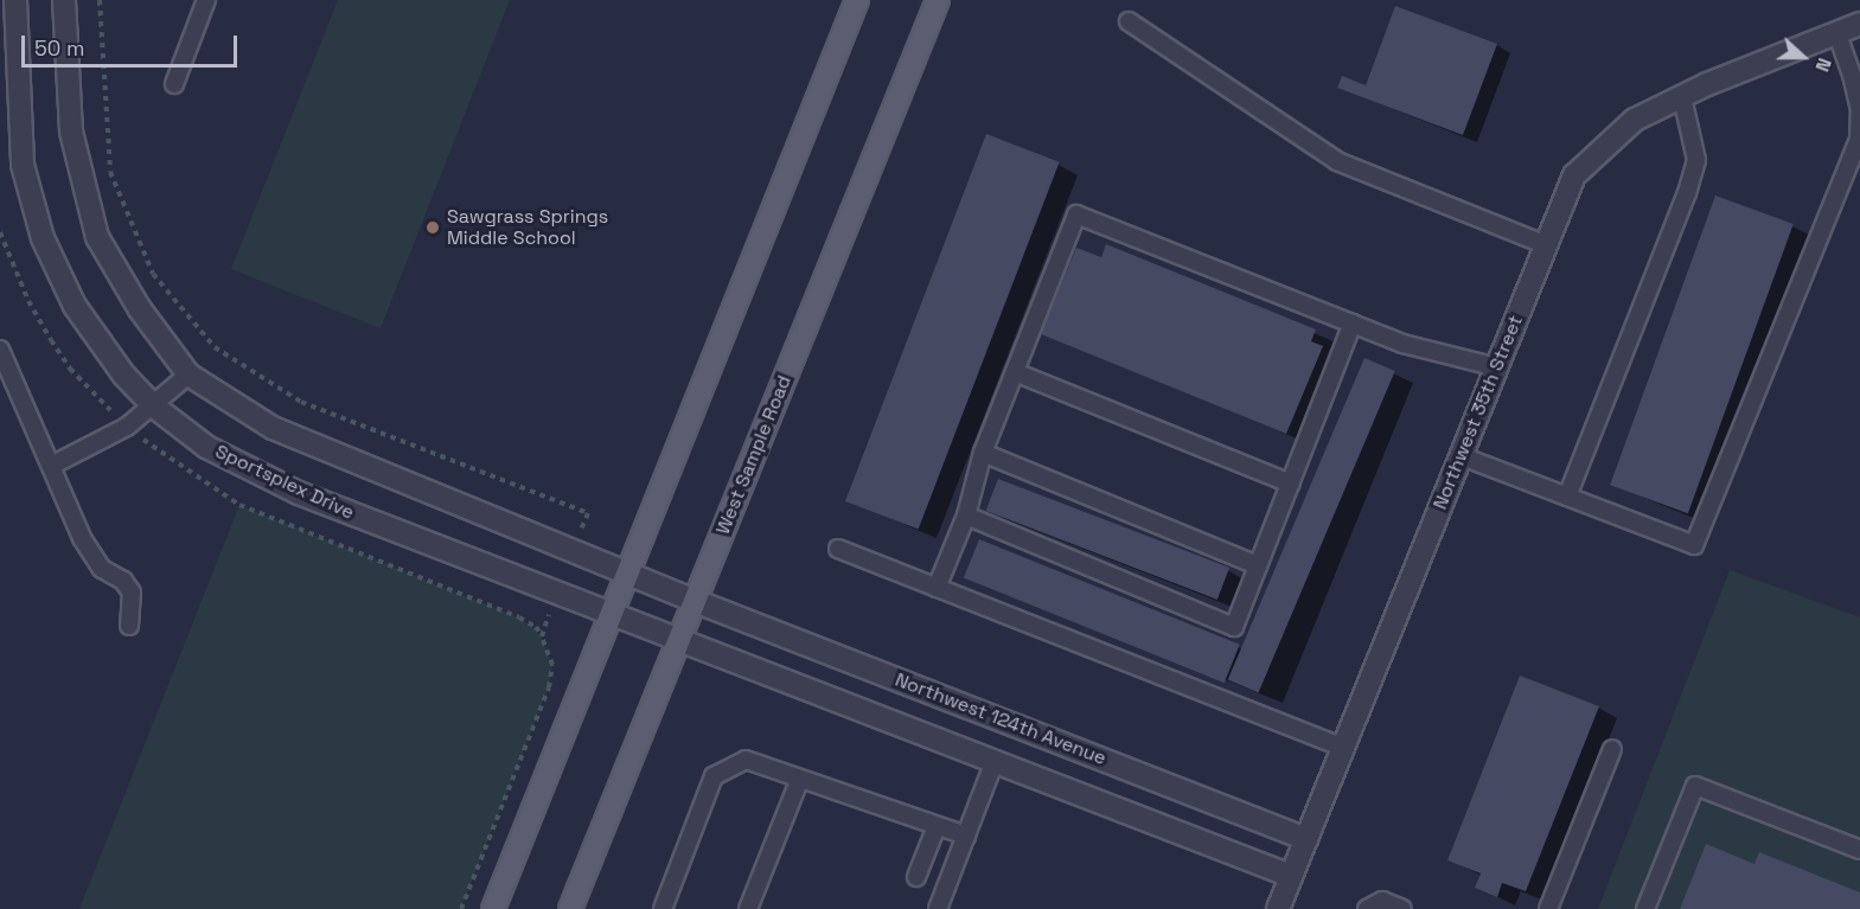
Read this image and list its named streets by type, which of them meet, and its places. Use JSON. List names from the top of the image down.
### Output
{
  "streets": {
    "main road": ["West Sample Road"],
    "street": ["Northwest 35th Street", "Sportsplex Drive", "Northwest 124th Avenue"]
  },
  "crossings": [
    ["Northwest 35th Street", "Northwest 124th Avenue"],
    ["West Sample Road", "Sportsplex Drive"],
    ["West Sample Road", "Northwest 124th Avenue"],
    ["Sportsplex Drive", "Northwest 124th Avenue"]
  ],
  "places": ["Sawgrass Springs Middle School"],
  "scale_bar": "50 m",
  "north": "right"
}
